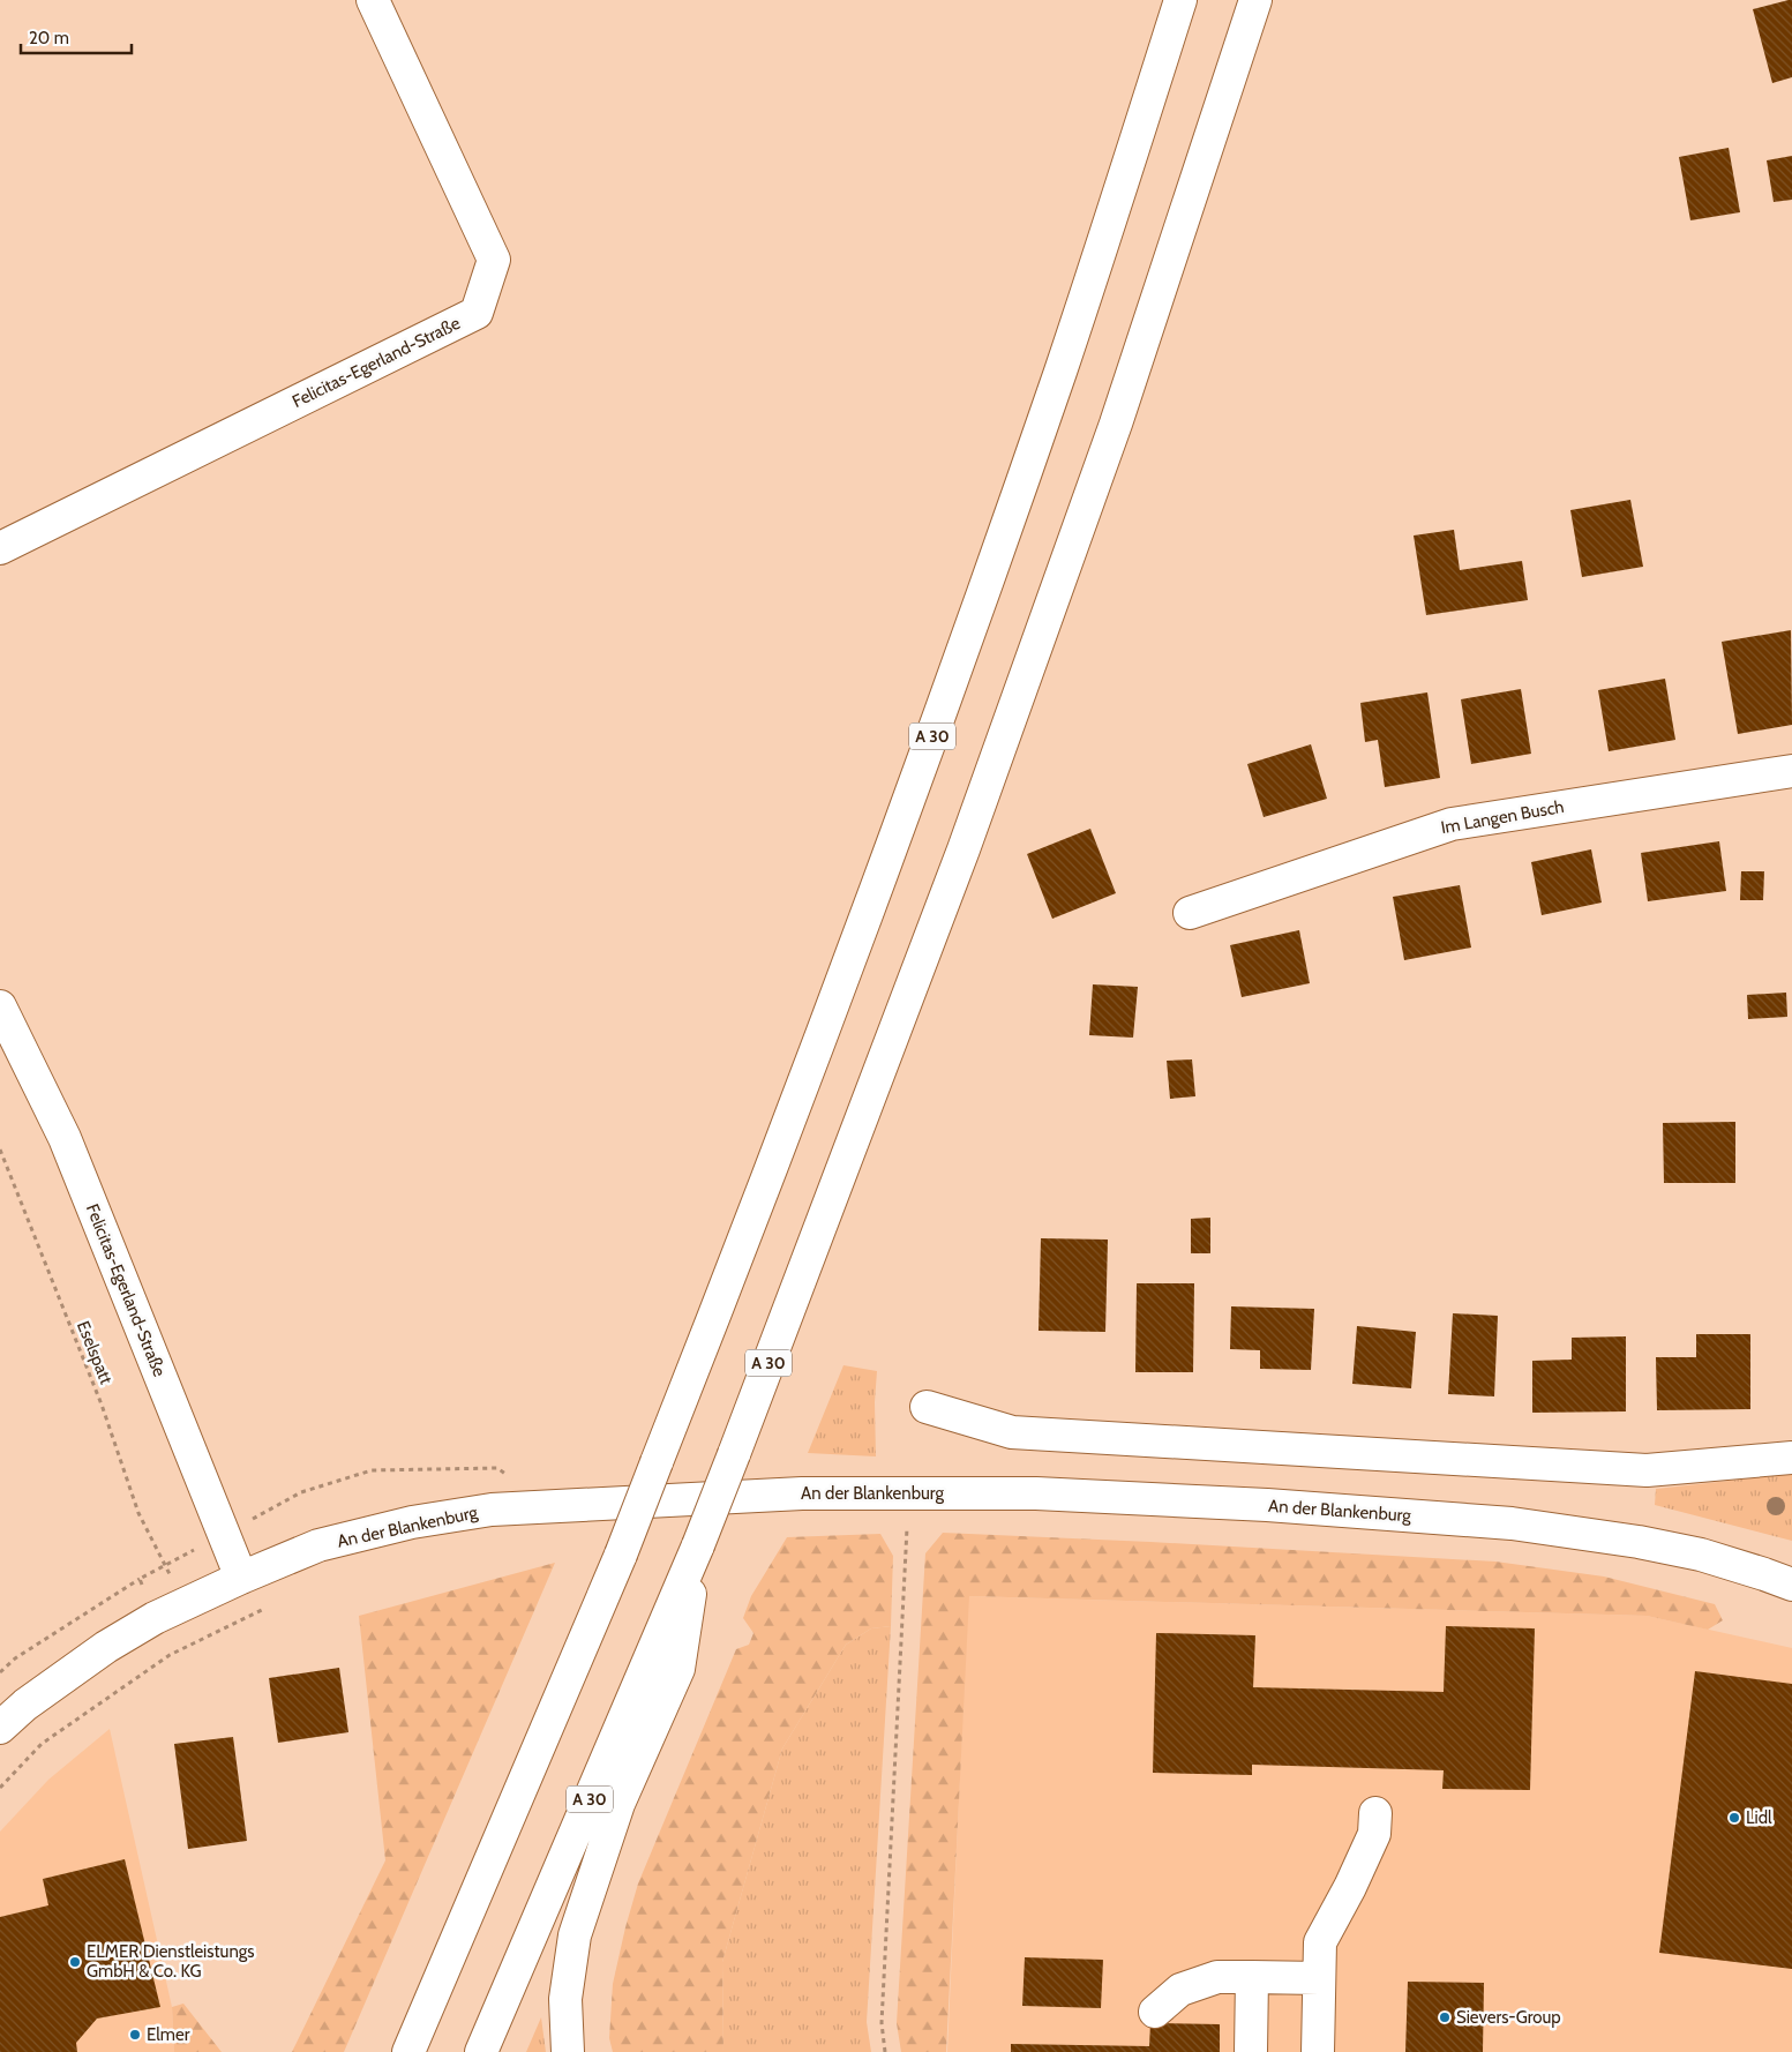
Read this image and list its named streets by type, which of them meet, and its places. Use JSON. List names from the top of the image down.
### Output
{
  "streets": {
    "main road": [
      "Felicitas-Egerland-Straße",
      "A 30",
      "Im Langen Busch",
      "An der Blankenburg"
    ],
    "path": ["Eselspatt"]
  },
  "crossings": [
    ["Felicitas-Egerland-Straße", "An der Blankenburg"]
  ],
  "places": [
    "Lidl",
    "ELMER Dienstleistungs GmbH & Co. KG",
    "Sievers-Group",
    "Elmer"
  ],
  "scale_bar": "20 m"
}
